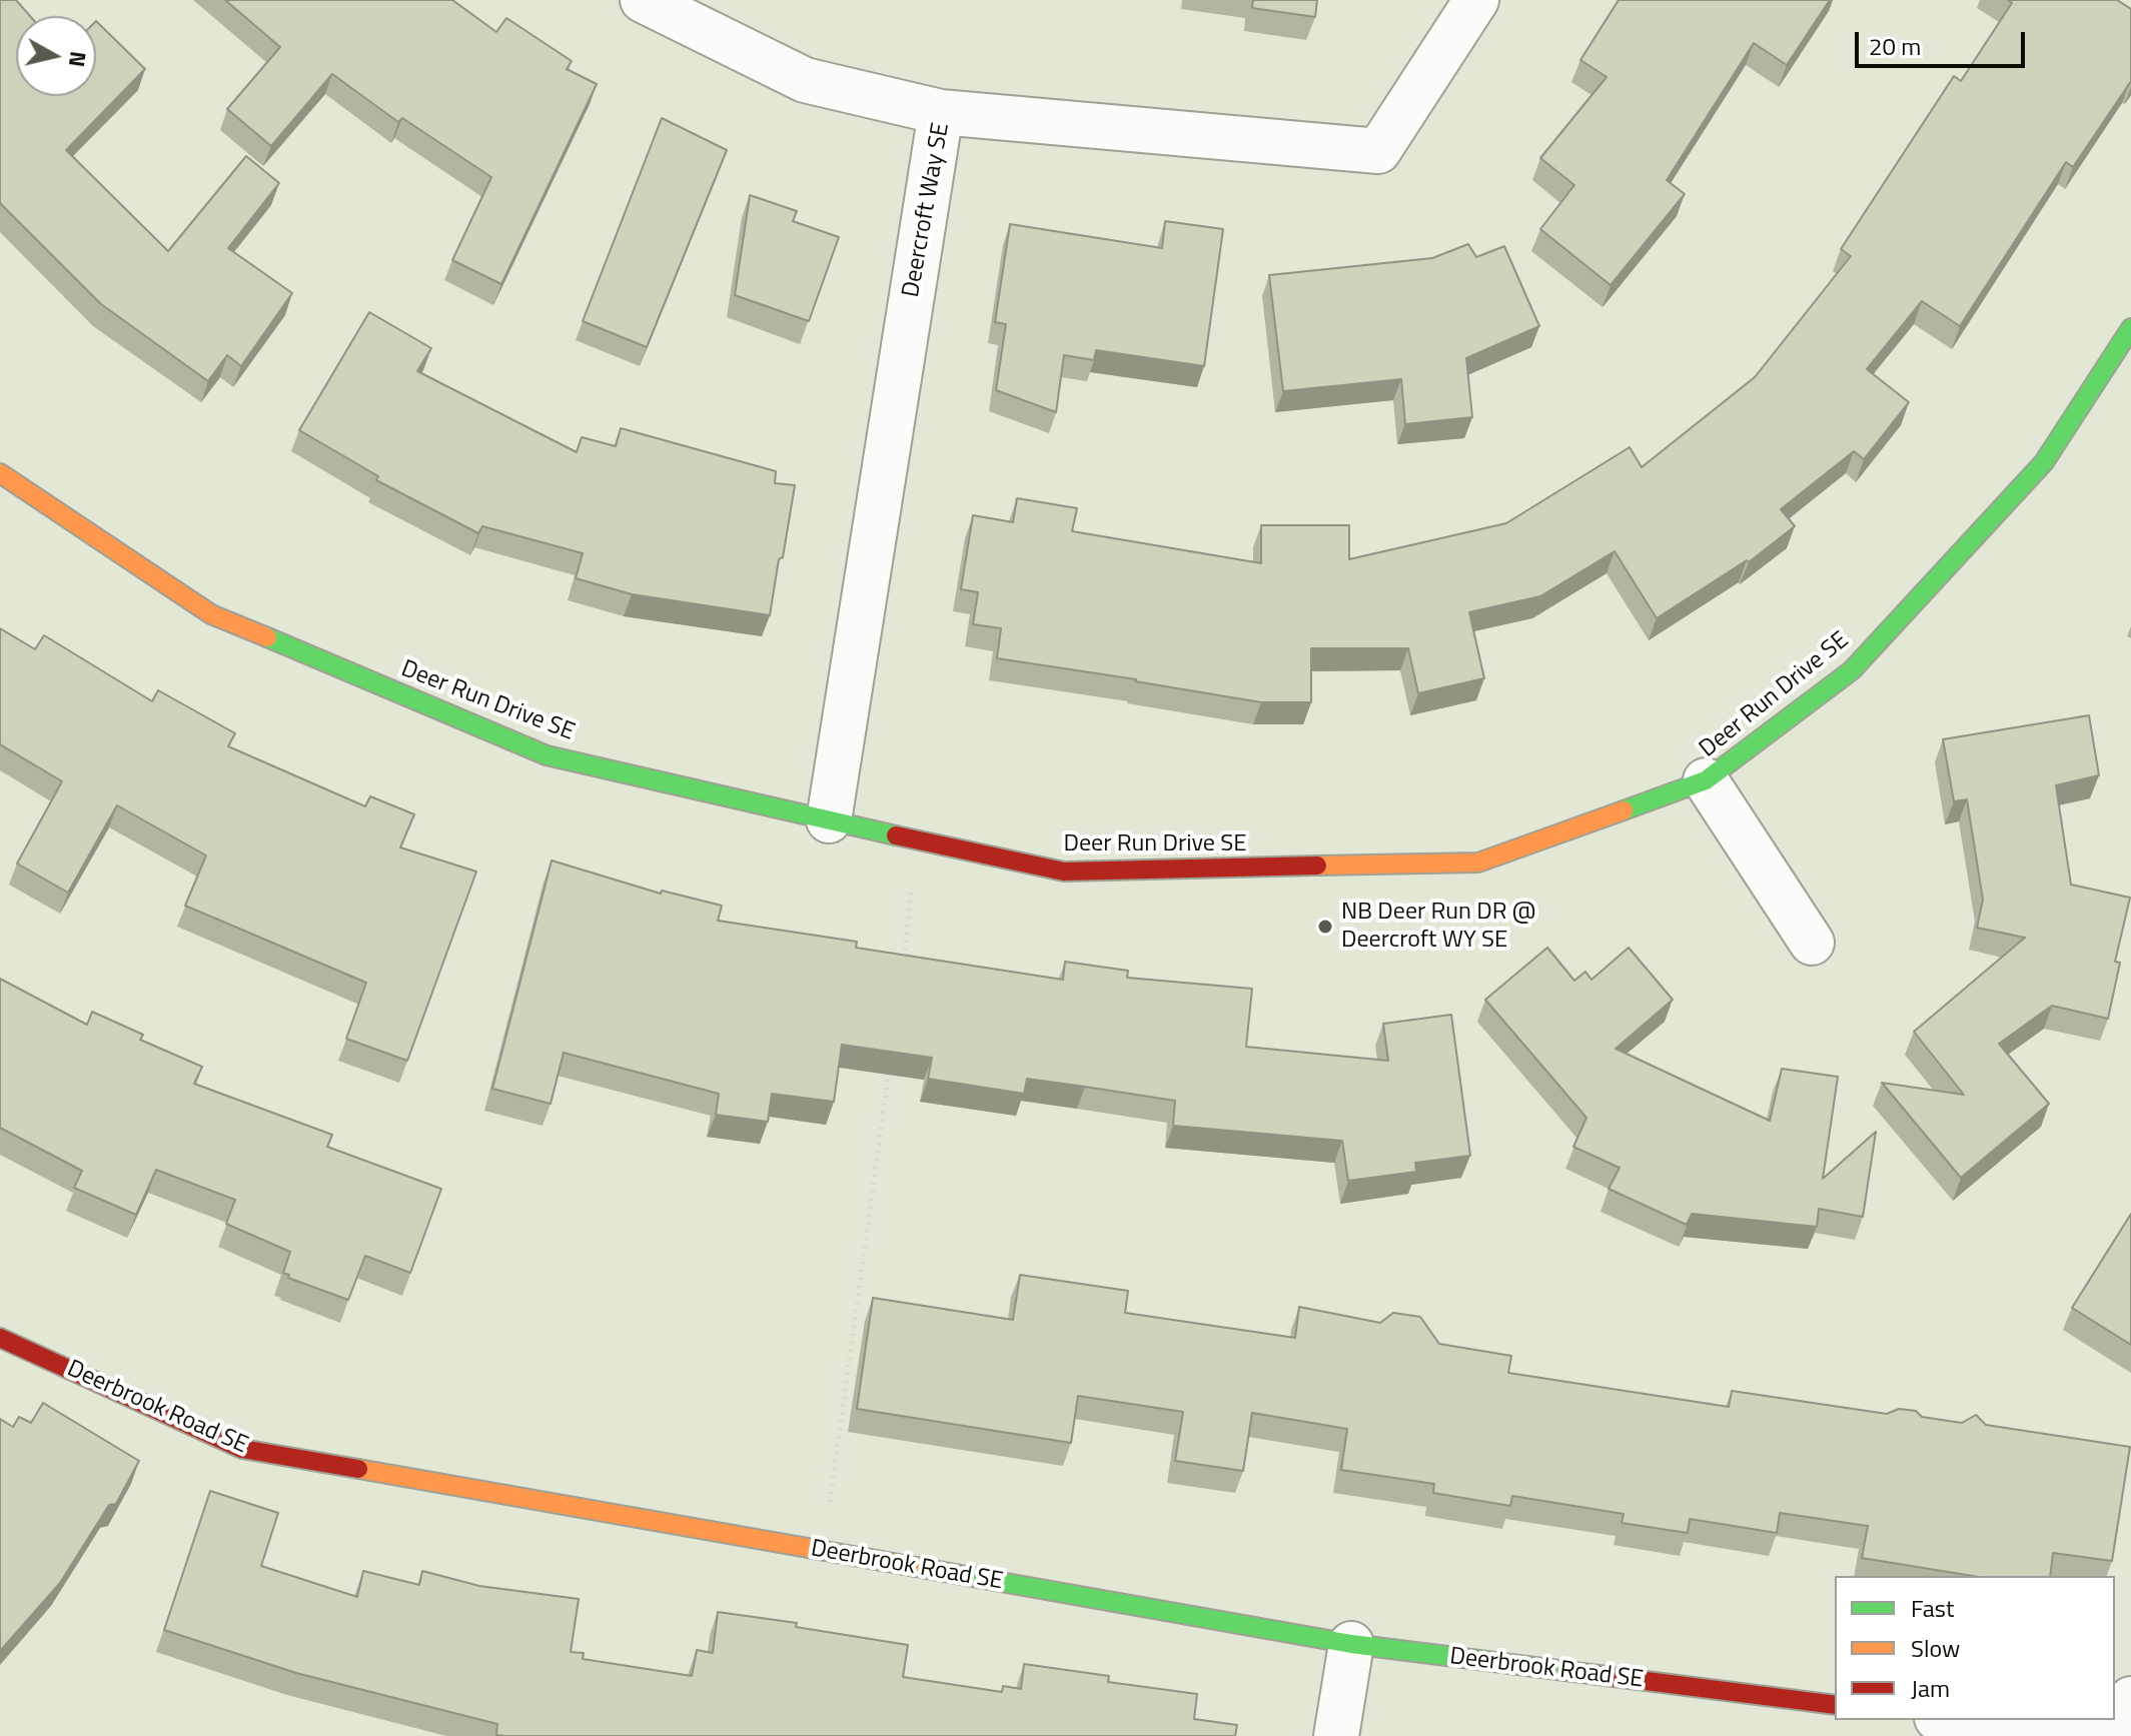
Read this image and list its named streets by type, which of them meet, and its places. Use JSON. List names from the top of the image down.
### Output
{
  "streets": {
    "street": ["Deercroft Way SE", "Deer Run Drive SE", "Deerbrook Road SE"]
  },
  "crossings": [
    ["Deercroft Way SE", "Deer Run Drive SE"]
  ],
  "places": ["NB Deer Run DR @ Deercroft WY SE"],
  "legend": ["Fast", "Slow", "Jam"],
  "scale_bar": "20 m",
  "north": "right"
}
